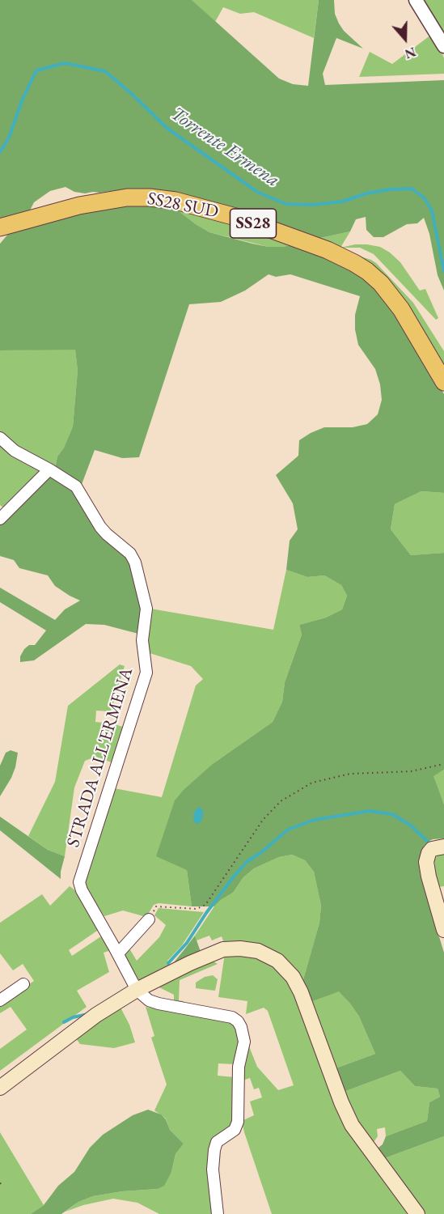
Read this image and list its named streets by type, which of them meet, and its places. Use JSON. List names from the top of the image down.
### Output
{
  "streets": {
    "main road": ["SS28 SUD", "SS28"],
    "street": ["STRADA ALL'ERMENA"]
  },
  "water": ["Torrente Ermena"],
  "north": "bottom"
}
